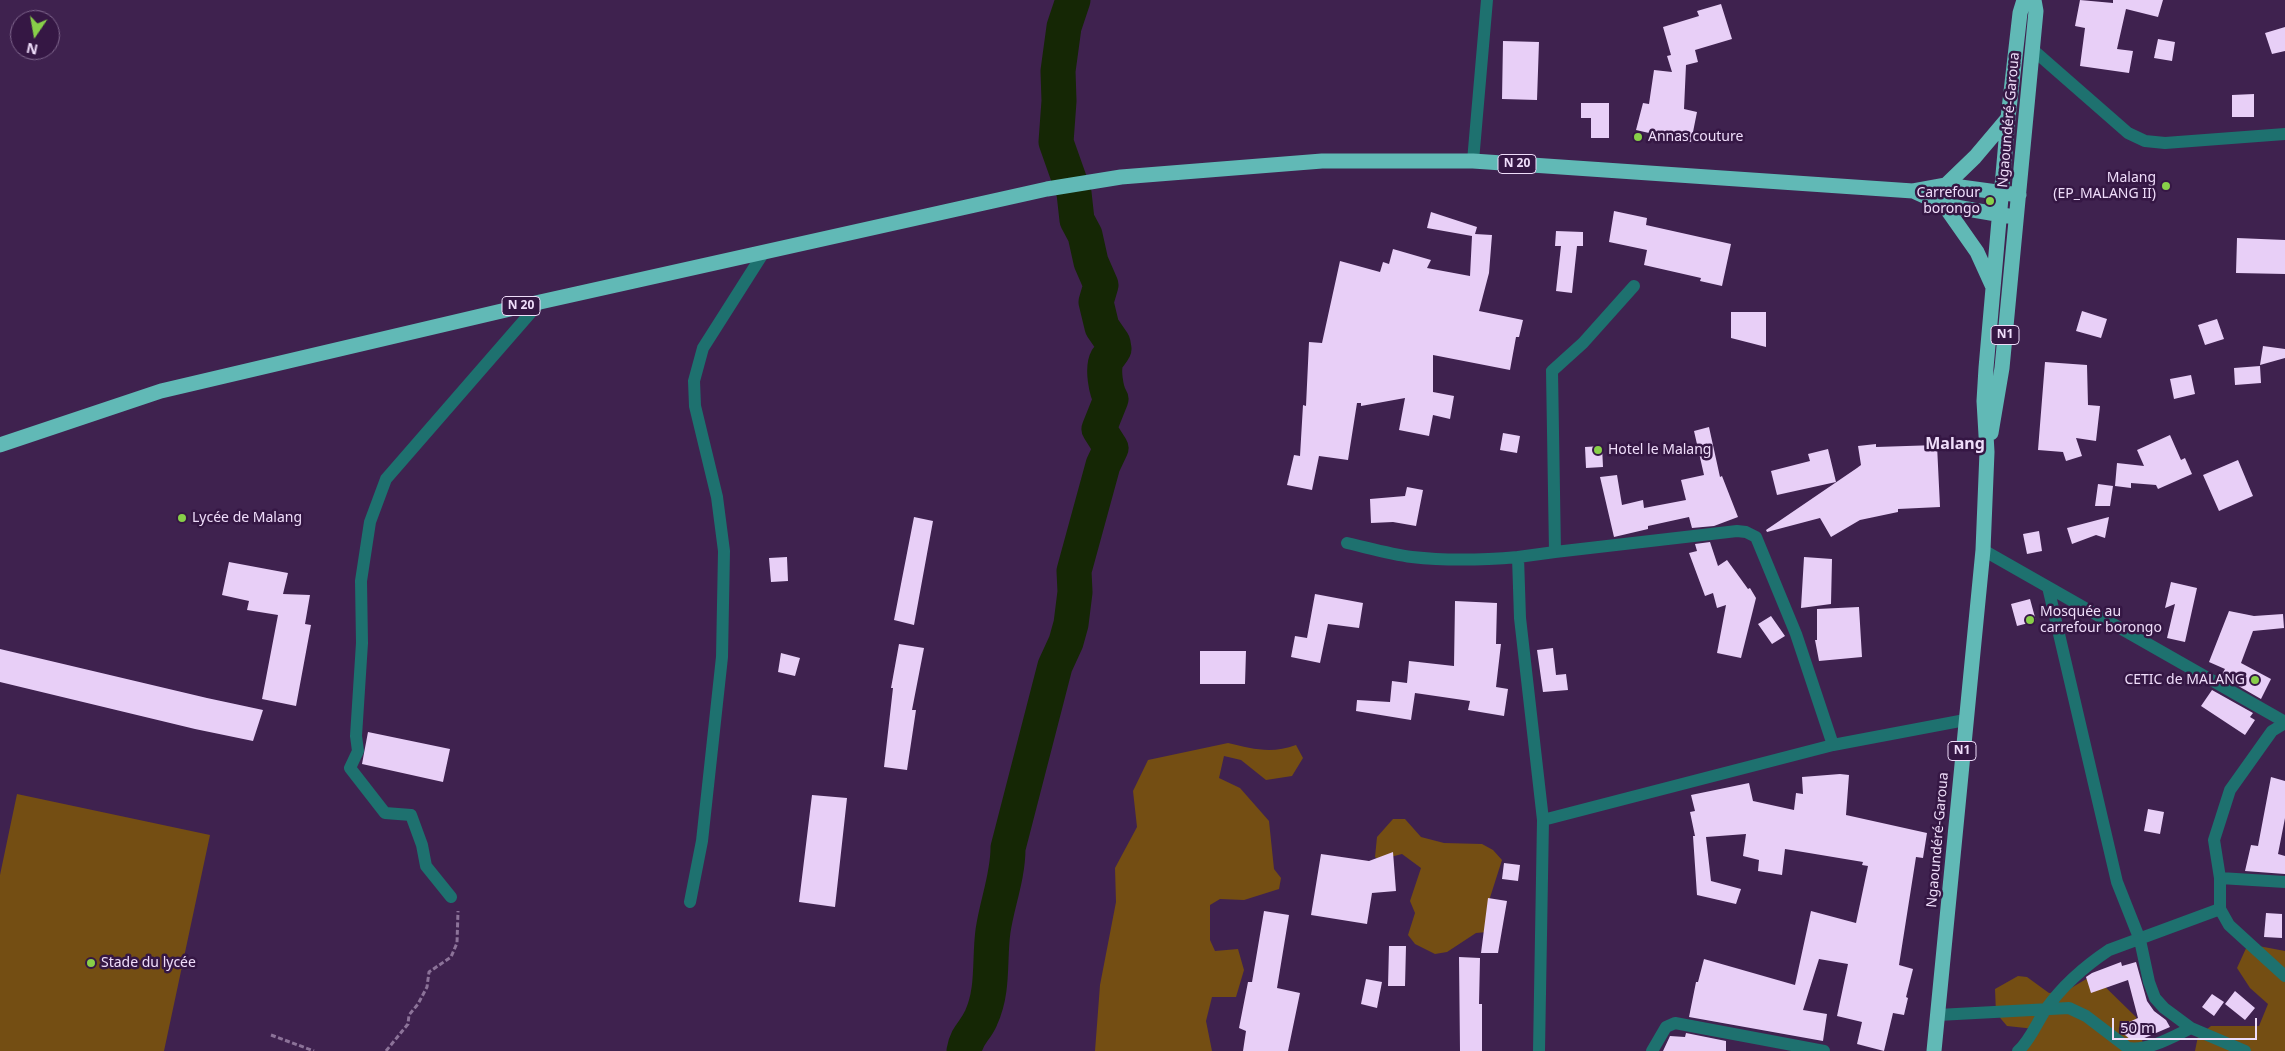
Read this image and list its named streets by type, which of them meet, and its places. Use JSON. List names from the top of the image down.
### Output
{
  "streets": {
    "highway": ["Ngaoundéré-Garoua", "N 20", "N1"]
  },
  "crossings": [
    ["Ngaoundéré-Garoua", "N 20"]
  ],
  "districts": ["Malang"],
  "places": [
    "Annas couture",
    "Malang (EP_MALANG II)",
    "Carrefour borongo",
    "Hotel le Malang",
    "Lycée de Malang",
    "Mosquée au carrefour borongo",
    "CETIC de MALANG",
    "Stade du lycée"
  ],
  "scale_bar": "50 m",
  "north": "bottom"
}
